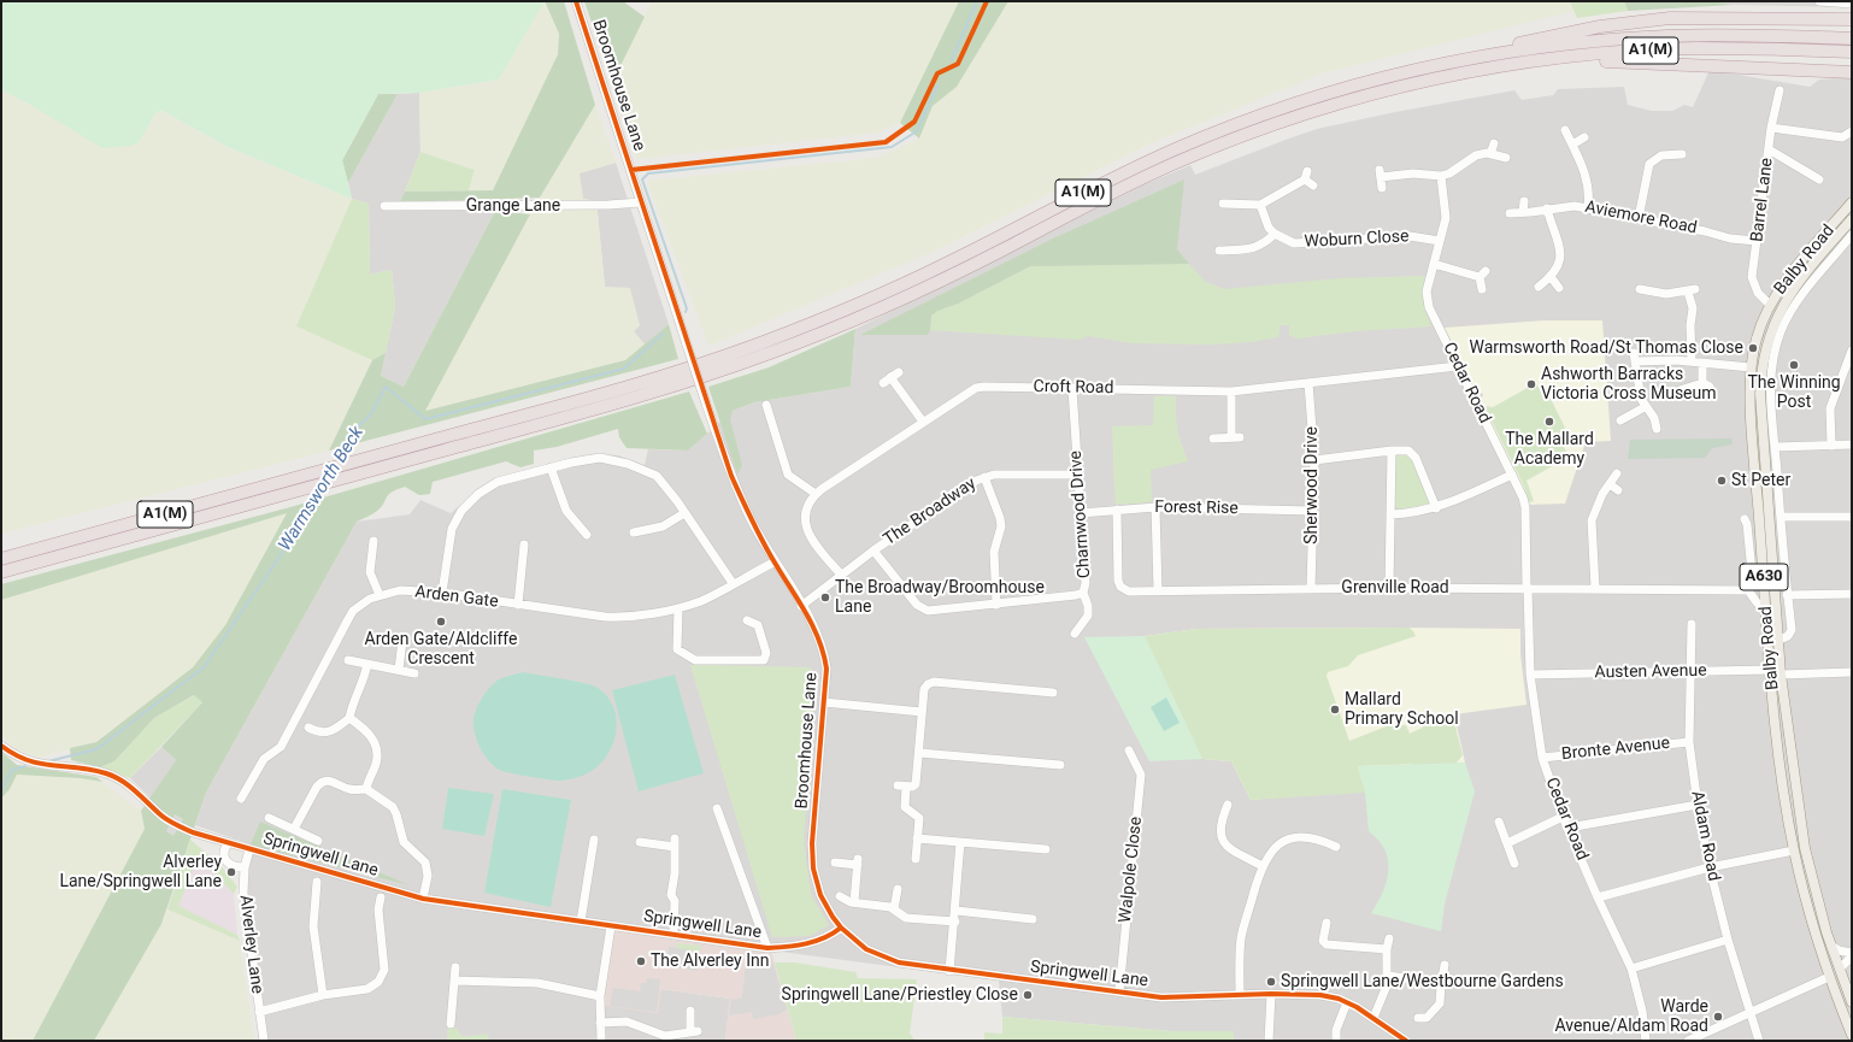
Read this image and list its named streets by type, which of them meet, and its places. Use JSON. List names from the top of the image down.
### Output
{
  "streets": {
    "highway": ["A1(M)"],
    "main road": ["Balby Road", "A630"],
    "street": [
      "Broomhouse Lane",
      "Barrel Lane",
      "Grange Lane",
      "Aviemore Road",
      "Woburn Close",
      "Cedar Road",
      "Croft Road",
      "Sherwood Drive",
      "Forest Rise",
      "The Broadway",
      "Charnwood Drive",
      "Grenville Road",
      "Arden Gate",
      "Austen Avenue",
      "Bronte Avenue",
      "Aldam Road",
      "Springwell Lane",
      "Walpole Close",
      "Alverley Lane"
    ]
  },
  "crossings": [
    ["Broomhouse Lane", "Grange Lane"],
    ["Broomhouse Lane", "The Broadway"],
    ["Broomhouse Lane", "Arden Gate"],
    ["Broomhouse Lane", "Springwell Lane"],
    ["Barrel Lane", "Aviemore Road"],
    ["Barrel Lane", "Balby Road"],
    ["Woburn Close", "Cedar Road"],
    ["Balby Road", "A630"],
    ["Balby Road", "Austen Avenue"],
    ["Cedar Road", "Croft Road"],
    ["Cedar Road", "Grenville Road"],
    ["Cedar Road", "Austen Avenue"],
    ["Cedar Road", "Bronte Avenue"],
    ["Croft Road", "Sherwood Drive"],
    ["Croft Road", "Charnwood Drive"],
    ["Sherwood Drive", "Forest Rise"],
    ["Sherwood Drive", "Grenville Road"],
    ["Forest Rise", "Charnwood Drive"],
    ["Forest Rise", "Grenville Road"],
    ["The Broadway", "Charnwood Drive"],
    ["Austen Avenue", "Aldam Road"],
    ["Bronte Avenue", "Aldam Road"],
    ["Springwell Lane", "Walpole Close"],
    ["Springwell Lane", "Alverley Lane"]
  ],
  "water": ["Warmsworth Beck"],
  "places": [
    "Warmsworth Road/St Thomas Close",
    "The Winning Post",
    "Ashworth Barracks Victoria Cross Museum",
    "The Mallard Academy",
    "St Peter",
    "The Broadway/Broomhouse Lane",
    "Arden Gate/Aldcliffe Crescent",
    "Mallard Primary School",
    "Alverley Lane/Springwell Lane",
    "The Alverley Inn",
    "Springwell Lane/Westbourne Gardens",
    "Springwell Lane/Priestley Close",
    "Warde Avenue/Aldam Road"
  ]
}
